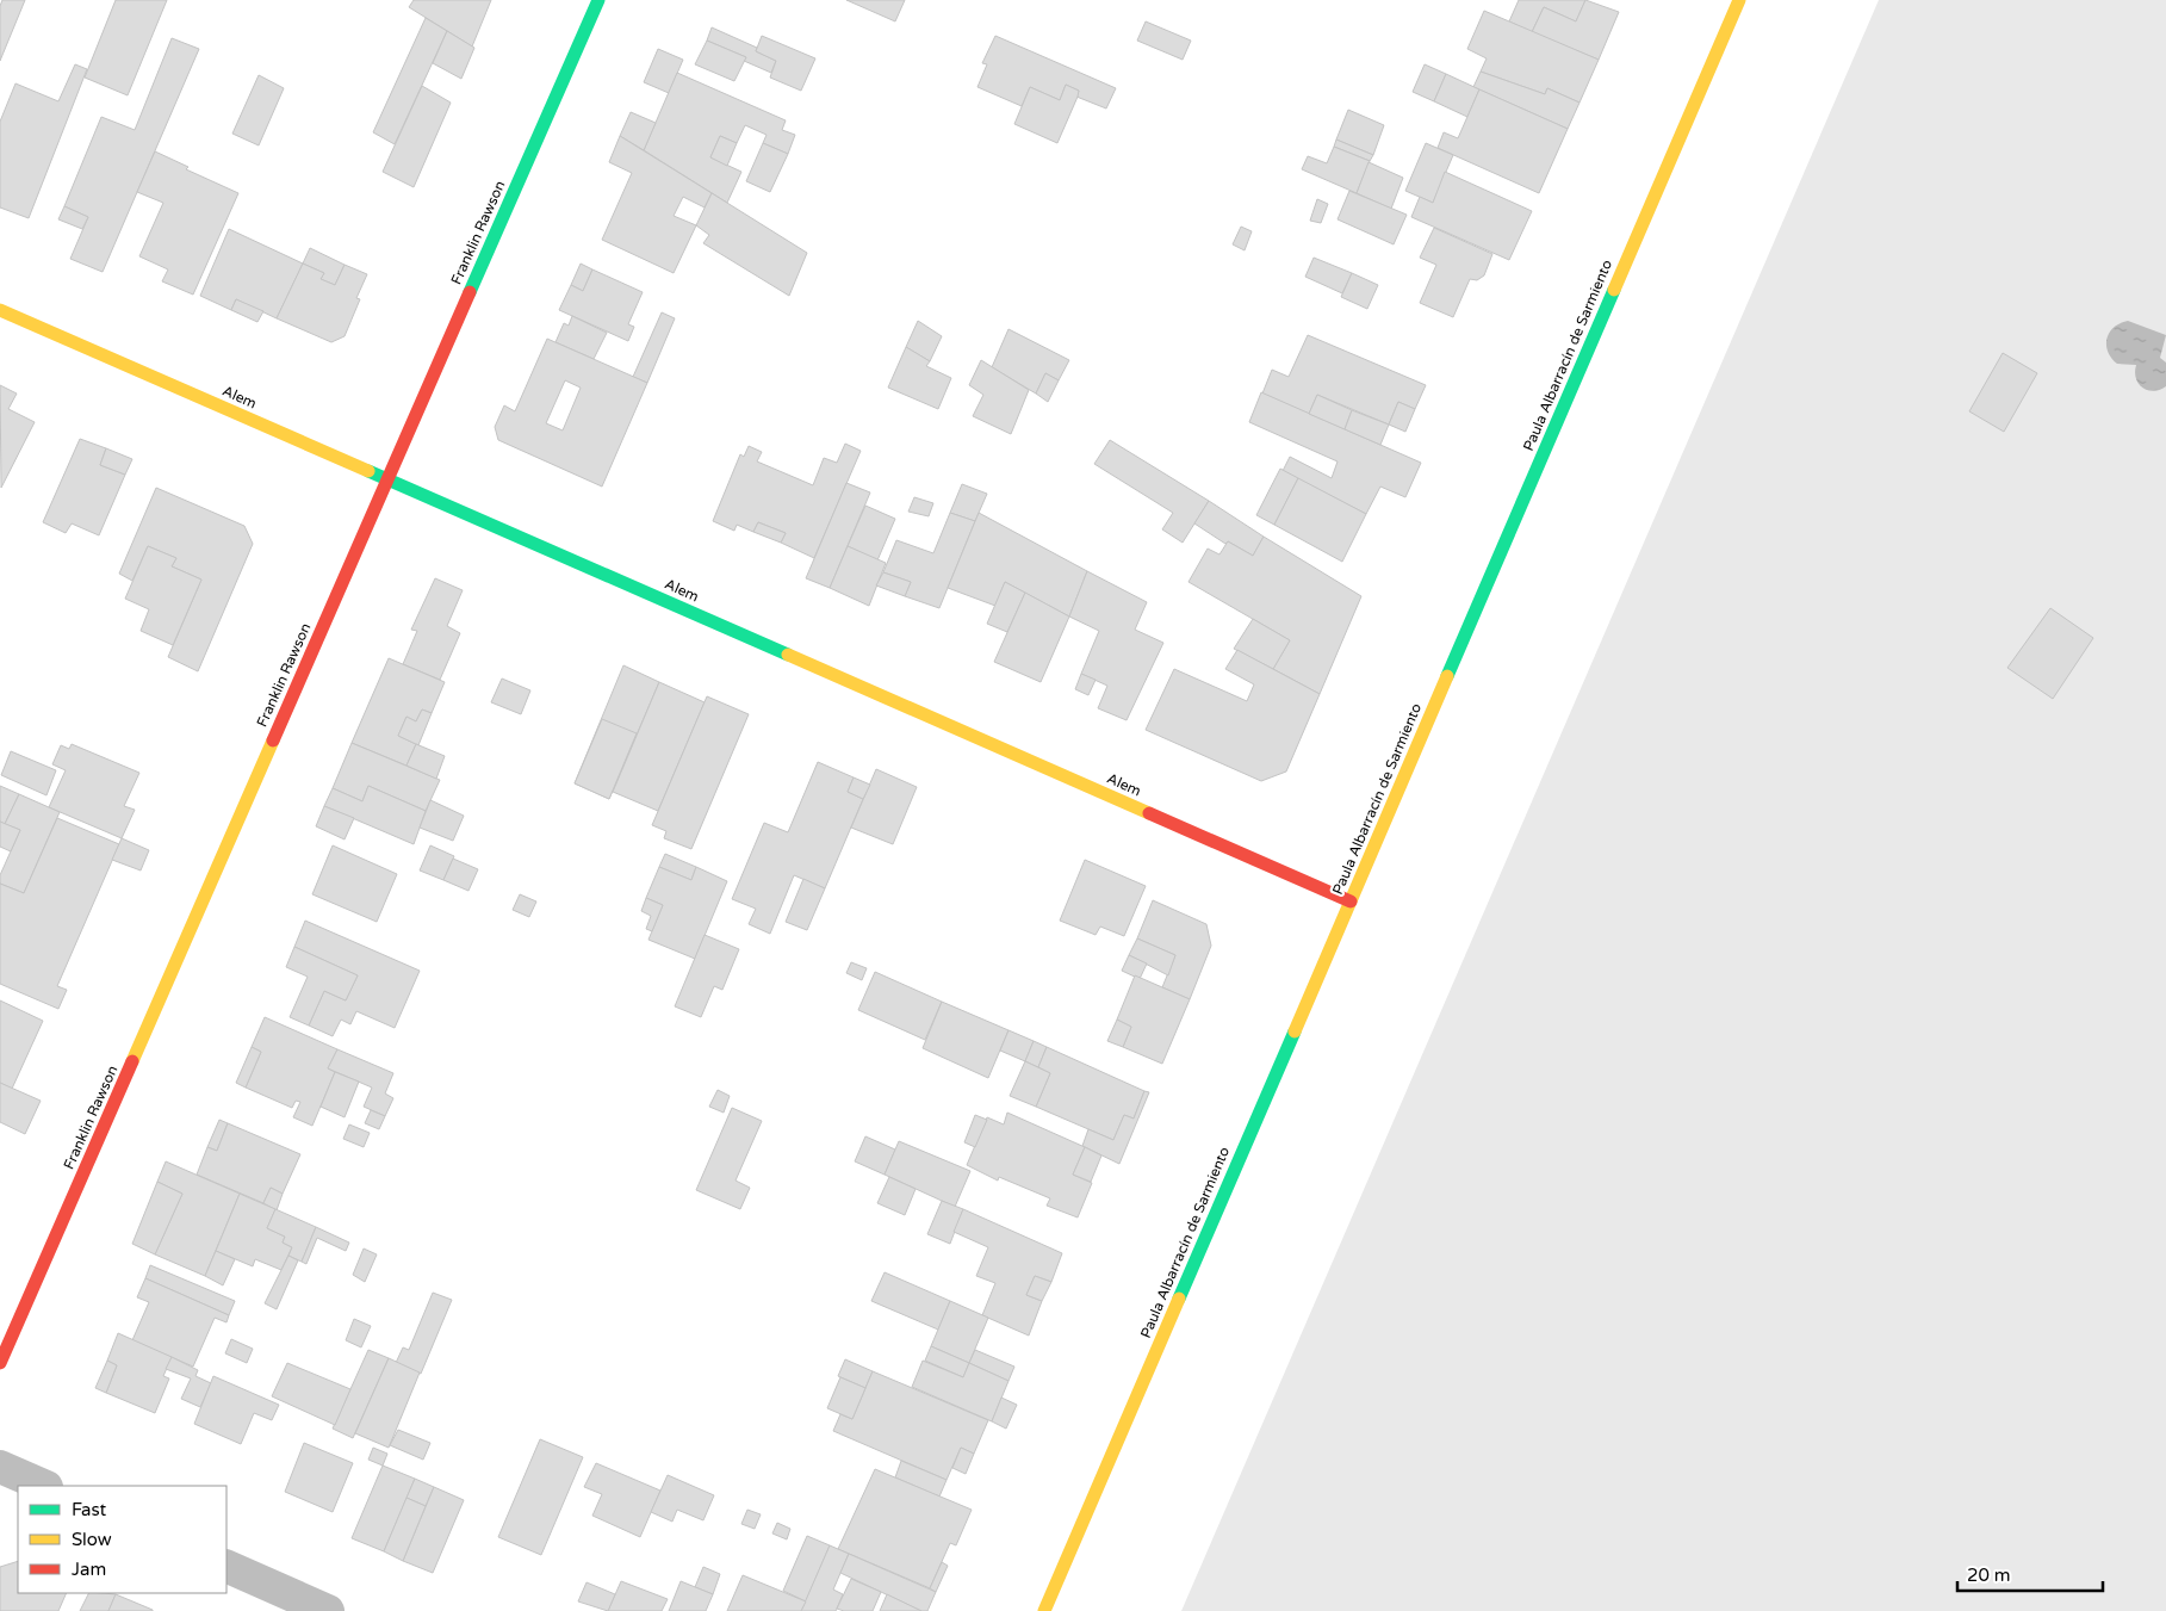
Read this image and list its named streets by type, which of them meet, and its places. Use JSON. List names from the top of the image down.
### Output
{
  "streets": {
    "street": ["Franklin Rawson", "Paula Albarracín de Sarmiento", "Alem"]
  },
  "crossings": [
    ["Franklin Rawson", "Alem"],
    ["Paula Albarracín de Sarmiento", "Alem"]
  ],
  "legend": ["Fast", "Slow", "Jam"],
  "scale_bar": "20 m"
}
